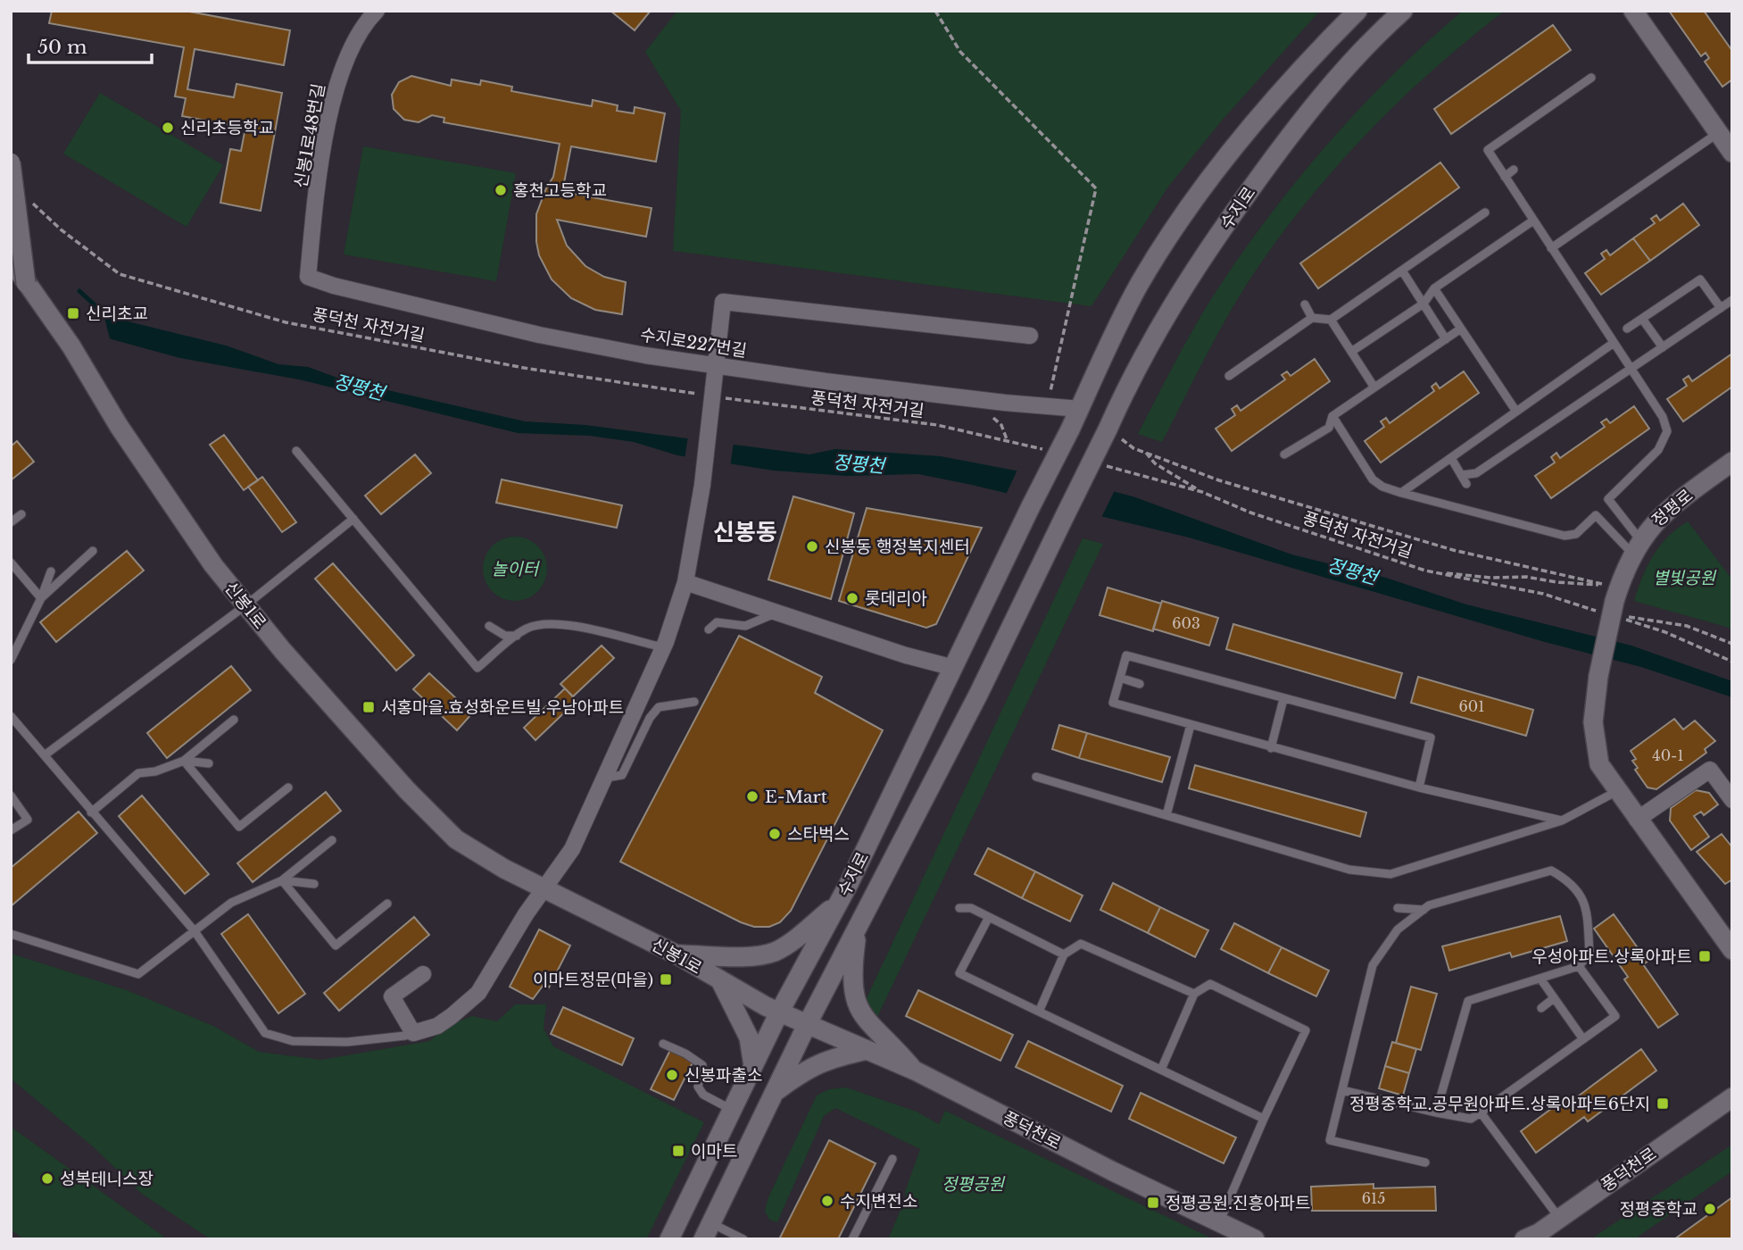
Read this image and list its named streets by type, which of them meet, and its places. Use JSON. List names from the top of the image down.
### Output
{
  "streets": {
    "main road": [
      "수지로",
      "정평로",
      "신봉1로",
      "풍덕천로"
    ],
    "street": ["신봉1로48번길", "수지로227번길"],
    "path": ["풍덕천 자전거길"]
  },
  "crossings": [
    ["신봉1로48번길", "수지로227번길"],
    ["수지로", "수지로227번길"],
    ["수지로", "신봉1로"],
    ["수지로", "풍덕천로"],
    ["풍덕천 자전거길", "정평로"],
    ["신봉1로", "풍덕천로"]
  ],
  "districts": ["신봉동"],
  "water": ["정평천"],
  "parks": ["놀이터", "별빛공원", "정평공원"],
  "places": {
    "other": [
      "신리초등학교",
      "홍천고등학교",
      "신봉동 행정복지센터",
      "롯데리아",
      "E-Mart",
      "스타벅스",
      "신봉파출소",
      "성복테니스장",
      "수지변전소",
      "정평중학교"
    ],
    "transit": [
      "신리초교",
      "서홍마을.효성화운트빌.우남아파트",
      "우성아파트.상록아파트",
      "이마트정문(마을)",
      "정평중학교.공무원아파트.상록아파트6단지",
      "이마트",
      "정평공원.진흥아파트"
    ]
  },
  "house_numbers": [
    "603",
    "601",
    "40-1",
    "615"
  ],
  "scale_bar": "50 m"
}
